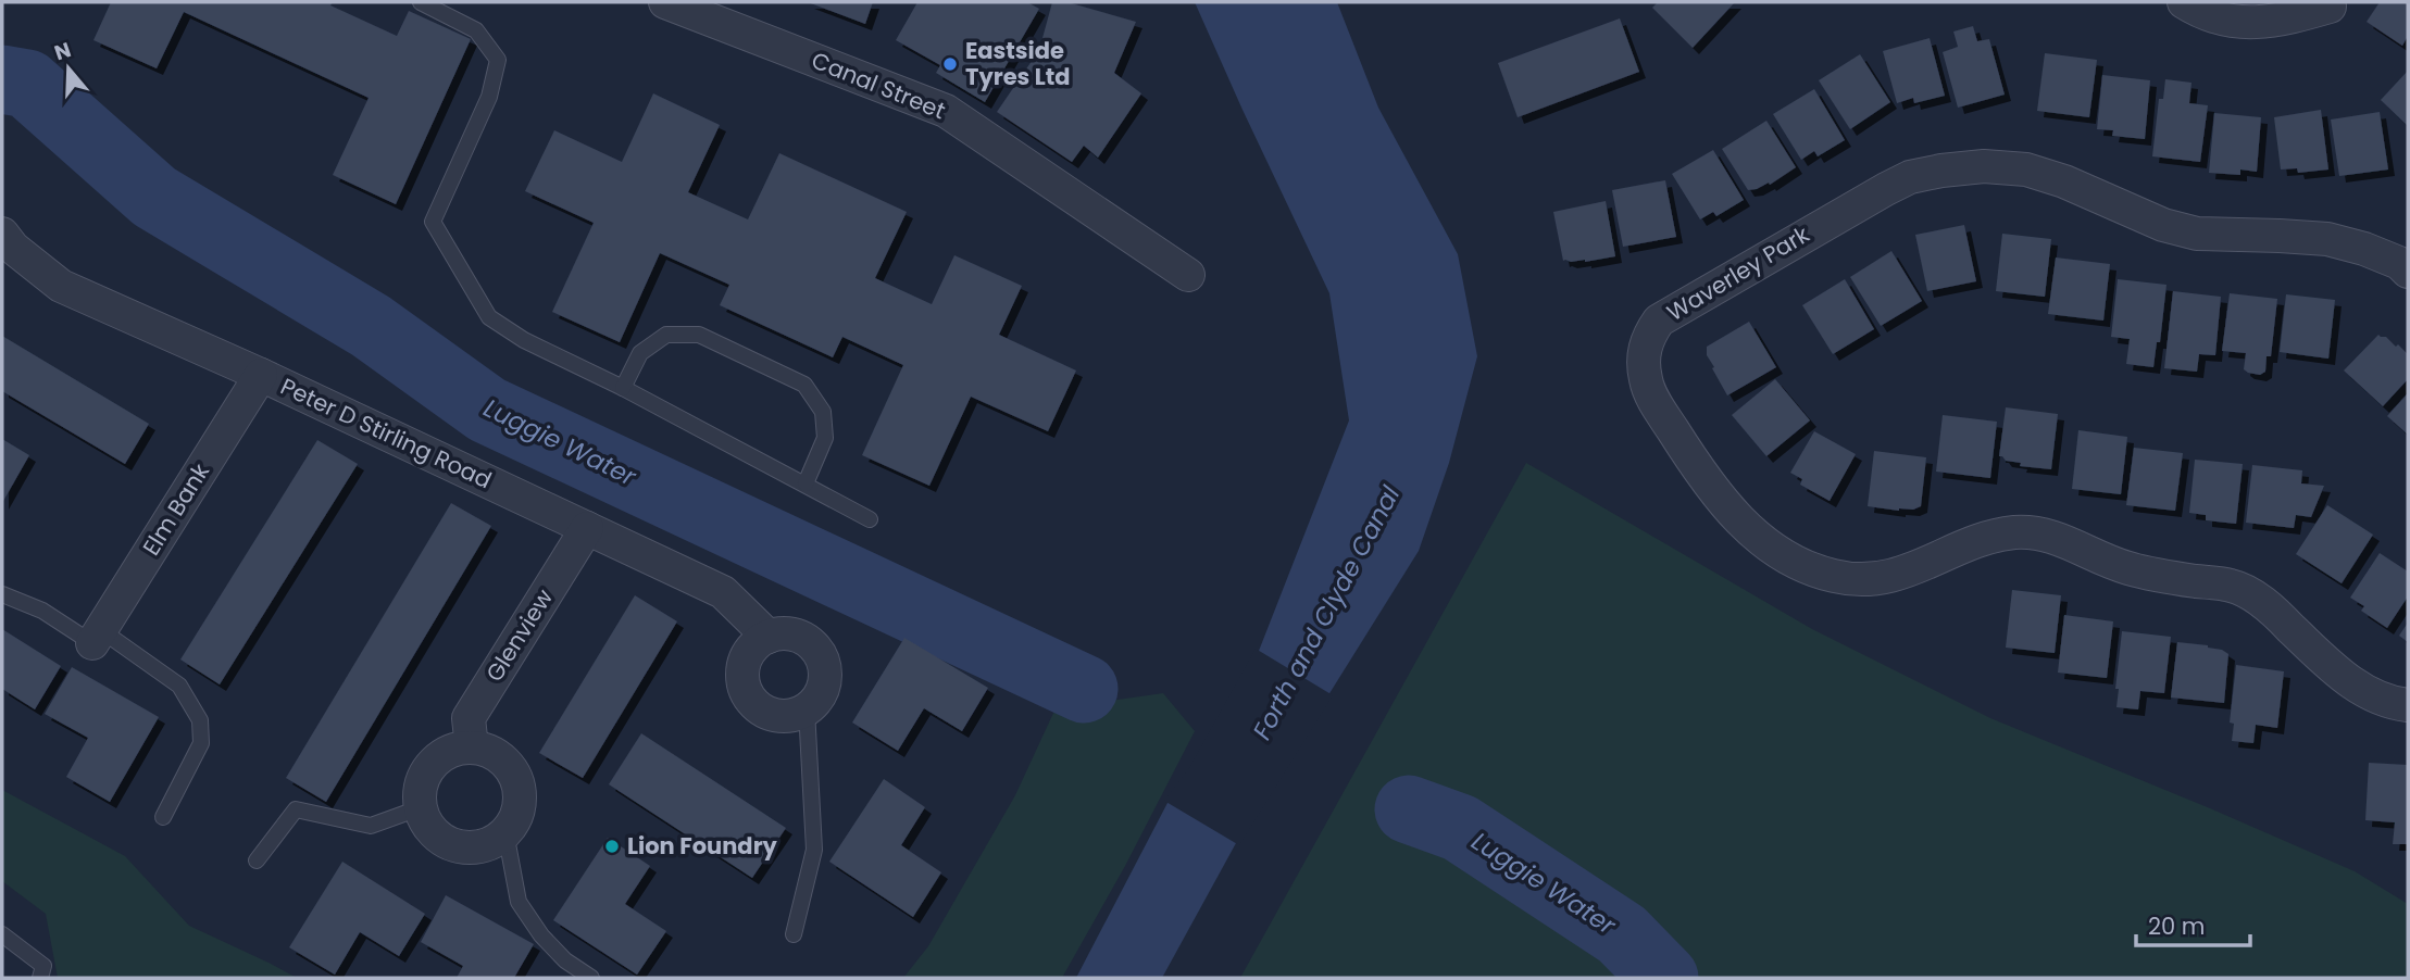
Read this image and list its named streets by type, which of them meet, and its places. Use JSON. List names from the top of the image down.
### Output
{
  "streets": {
    "street": [
      "Canal Street",
      "Waverley Park",
      "Peter D Stirling Road",
      "Elm Bank",
      "Glenview"
    ]
  },
  "crossings": [
    ["Peter D Stirling Road", "Elm Bank"],
    ["Peter D Stirling Road", "Glenview"]
  ],
  "water": ["Luggie Water", "Forth and Clyde Canal"],
  "places": ["Eastside Tyres Ltd", "Lion Foundry"],
  "scale_bar": "20 m",
  "north": "top"
}
